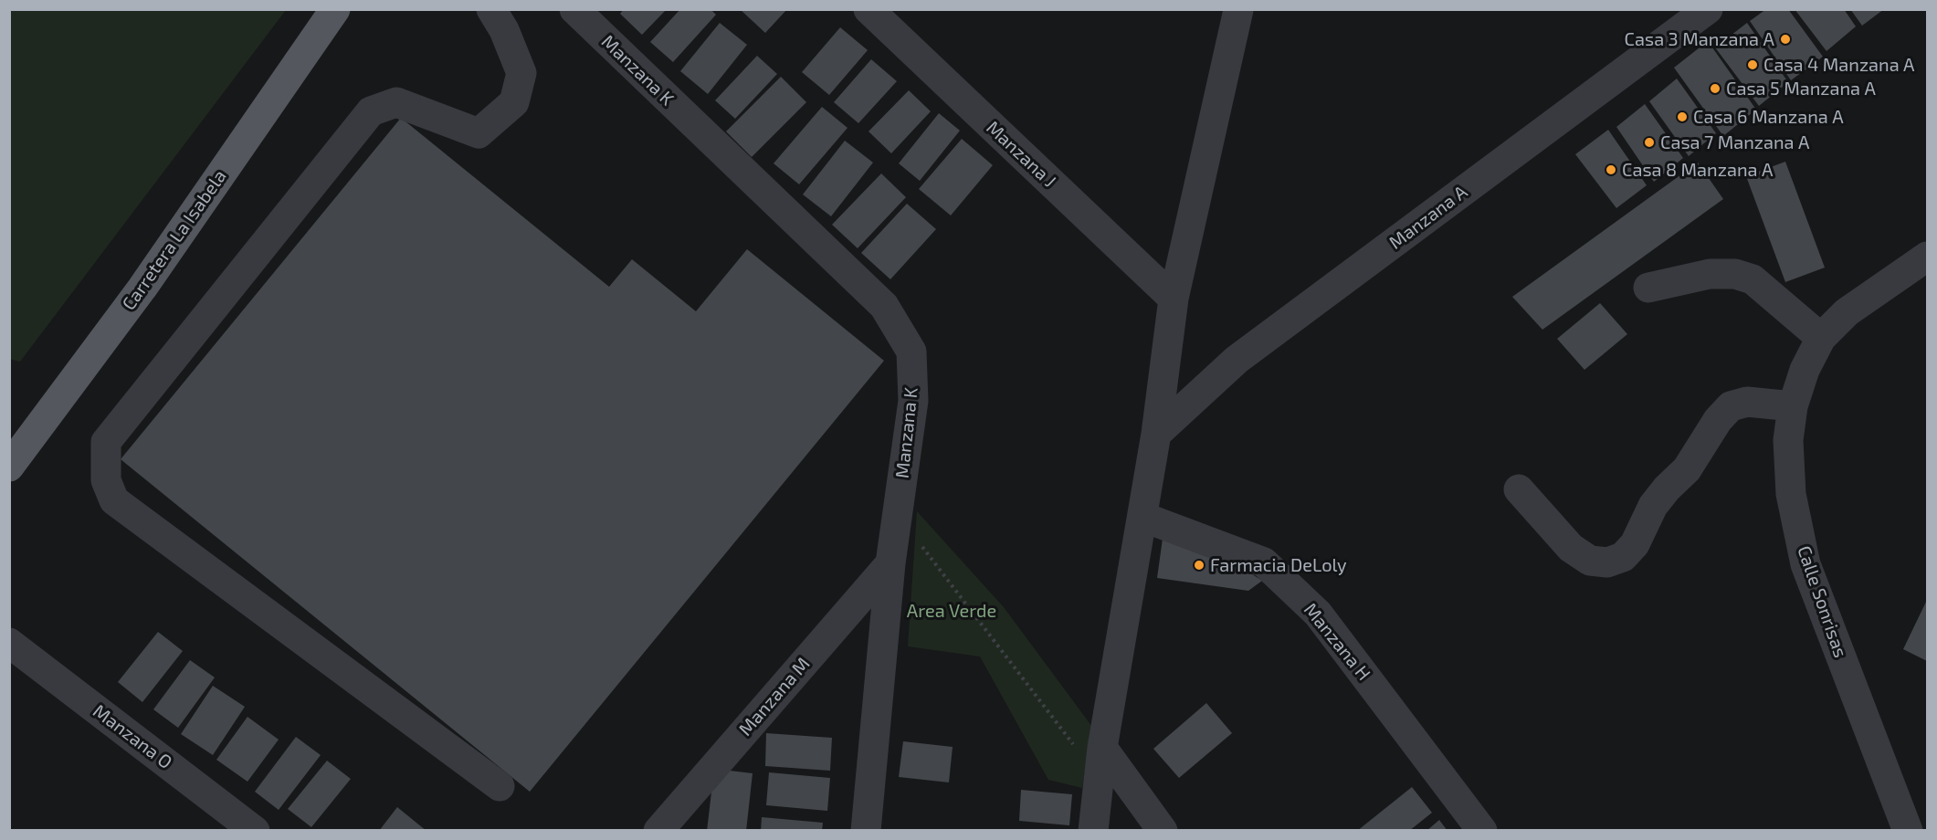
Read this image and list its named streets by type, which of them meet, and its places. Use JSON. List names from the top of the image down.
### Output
{
  "streets": {
    "main road": ["Carretera La Isabela"],
    "street": [
      "Manzana K",
      "Manzana J",
      "Manzana A",
      "Calle Sonrisas",
      "Manzana H",
      "Manzana M",
      "Manzana O"
    ]
  },
  "crossings": [
    ["Manzana K", "Manzana M"]
  ],
  "parks": ["Area Verde"],
  "places": [
    "Casa 3 Manzana A",
    "Casa 4 Manzana A",
    "Casa 5 Manzana A",
    "Casa 6 Manzana A",
    "Casa 7 Manzana A",
    "Casa 8 Manzana A",
    "Farmacia DeLoly"
  ]
}
